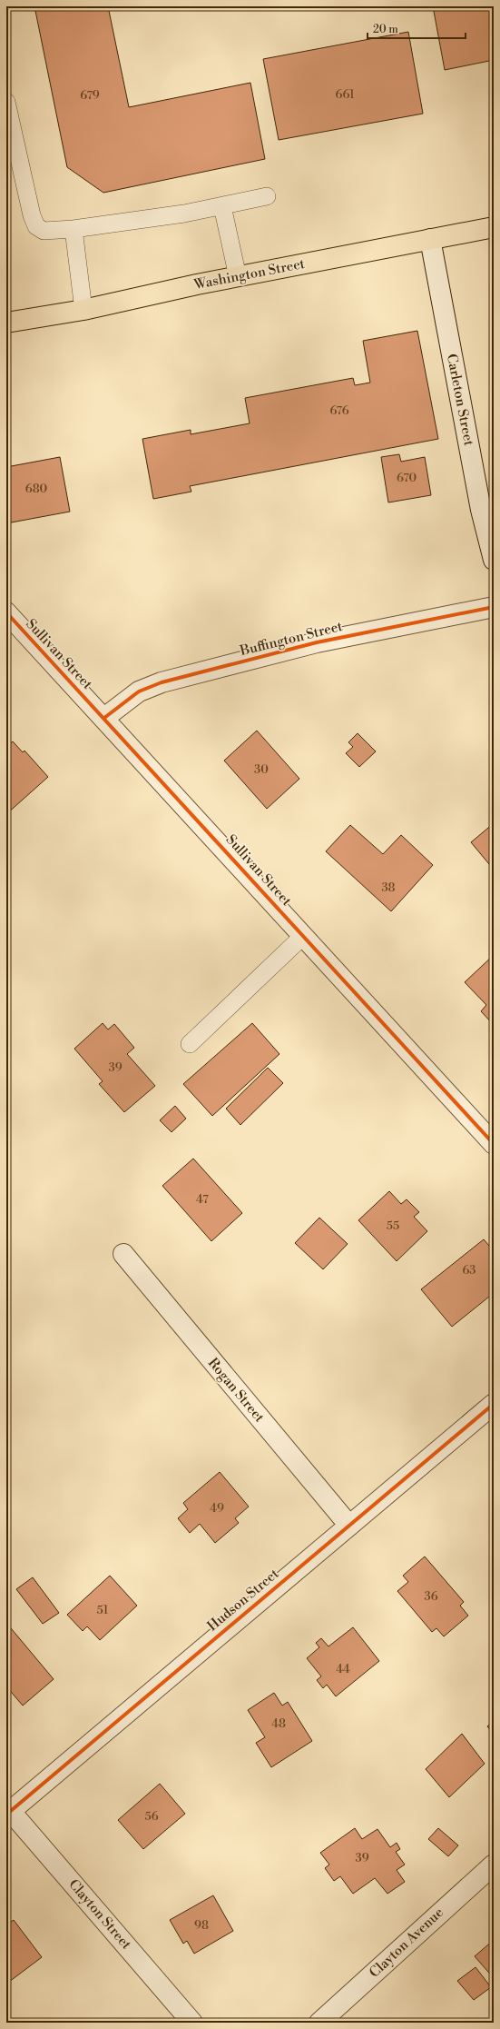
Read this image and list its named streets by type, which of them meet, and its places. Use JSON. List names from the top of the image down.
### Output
{
  "streets": {
    "main road": ["Washington Street"],
    "street": [
      "Carleton Street",
      "Buffington Street",
      "Sullivan Street",
      "Rogan Street",
      "Hudson Street",
      "Clayton Street",
      "Clayton Avenue"
    ]
  },
  "crossings": [
    ["Washington Street", "Carleton Street"],
    ["Buffington Street", "Sullivan Street"],
    ["Rogan Street", "Hudson Street"],
    ["Hudson Street", "Clayton Street"]
  ],
  "house_numbers": [
    "661",
    "679",
    "676",
    "670",
    "680",
    "30",
    "38",
    "39",
    "47",
    "55",
    "63",
    "49",
    "36",
    "51",
    "44",
    "48",
    "56",
    "39",
    "98"
  ],
  "scale_bar": "20 m"
}
